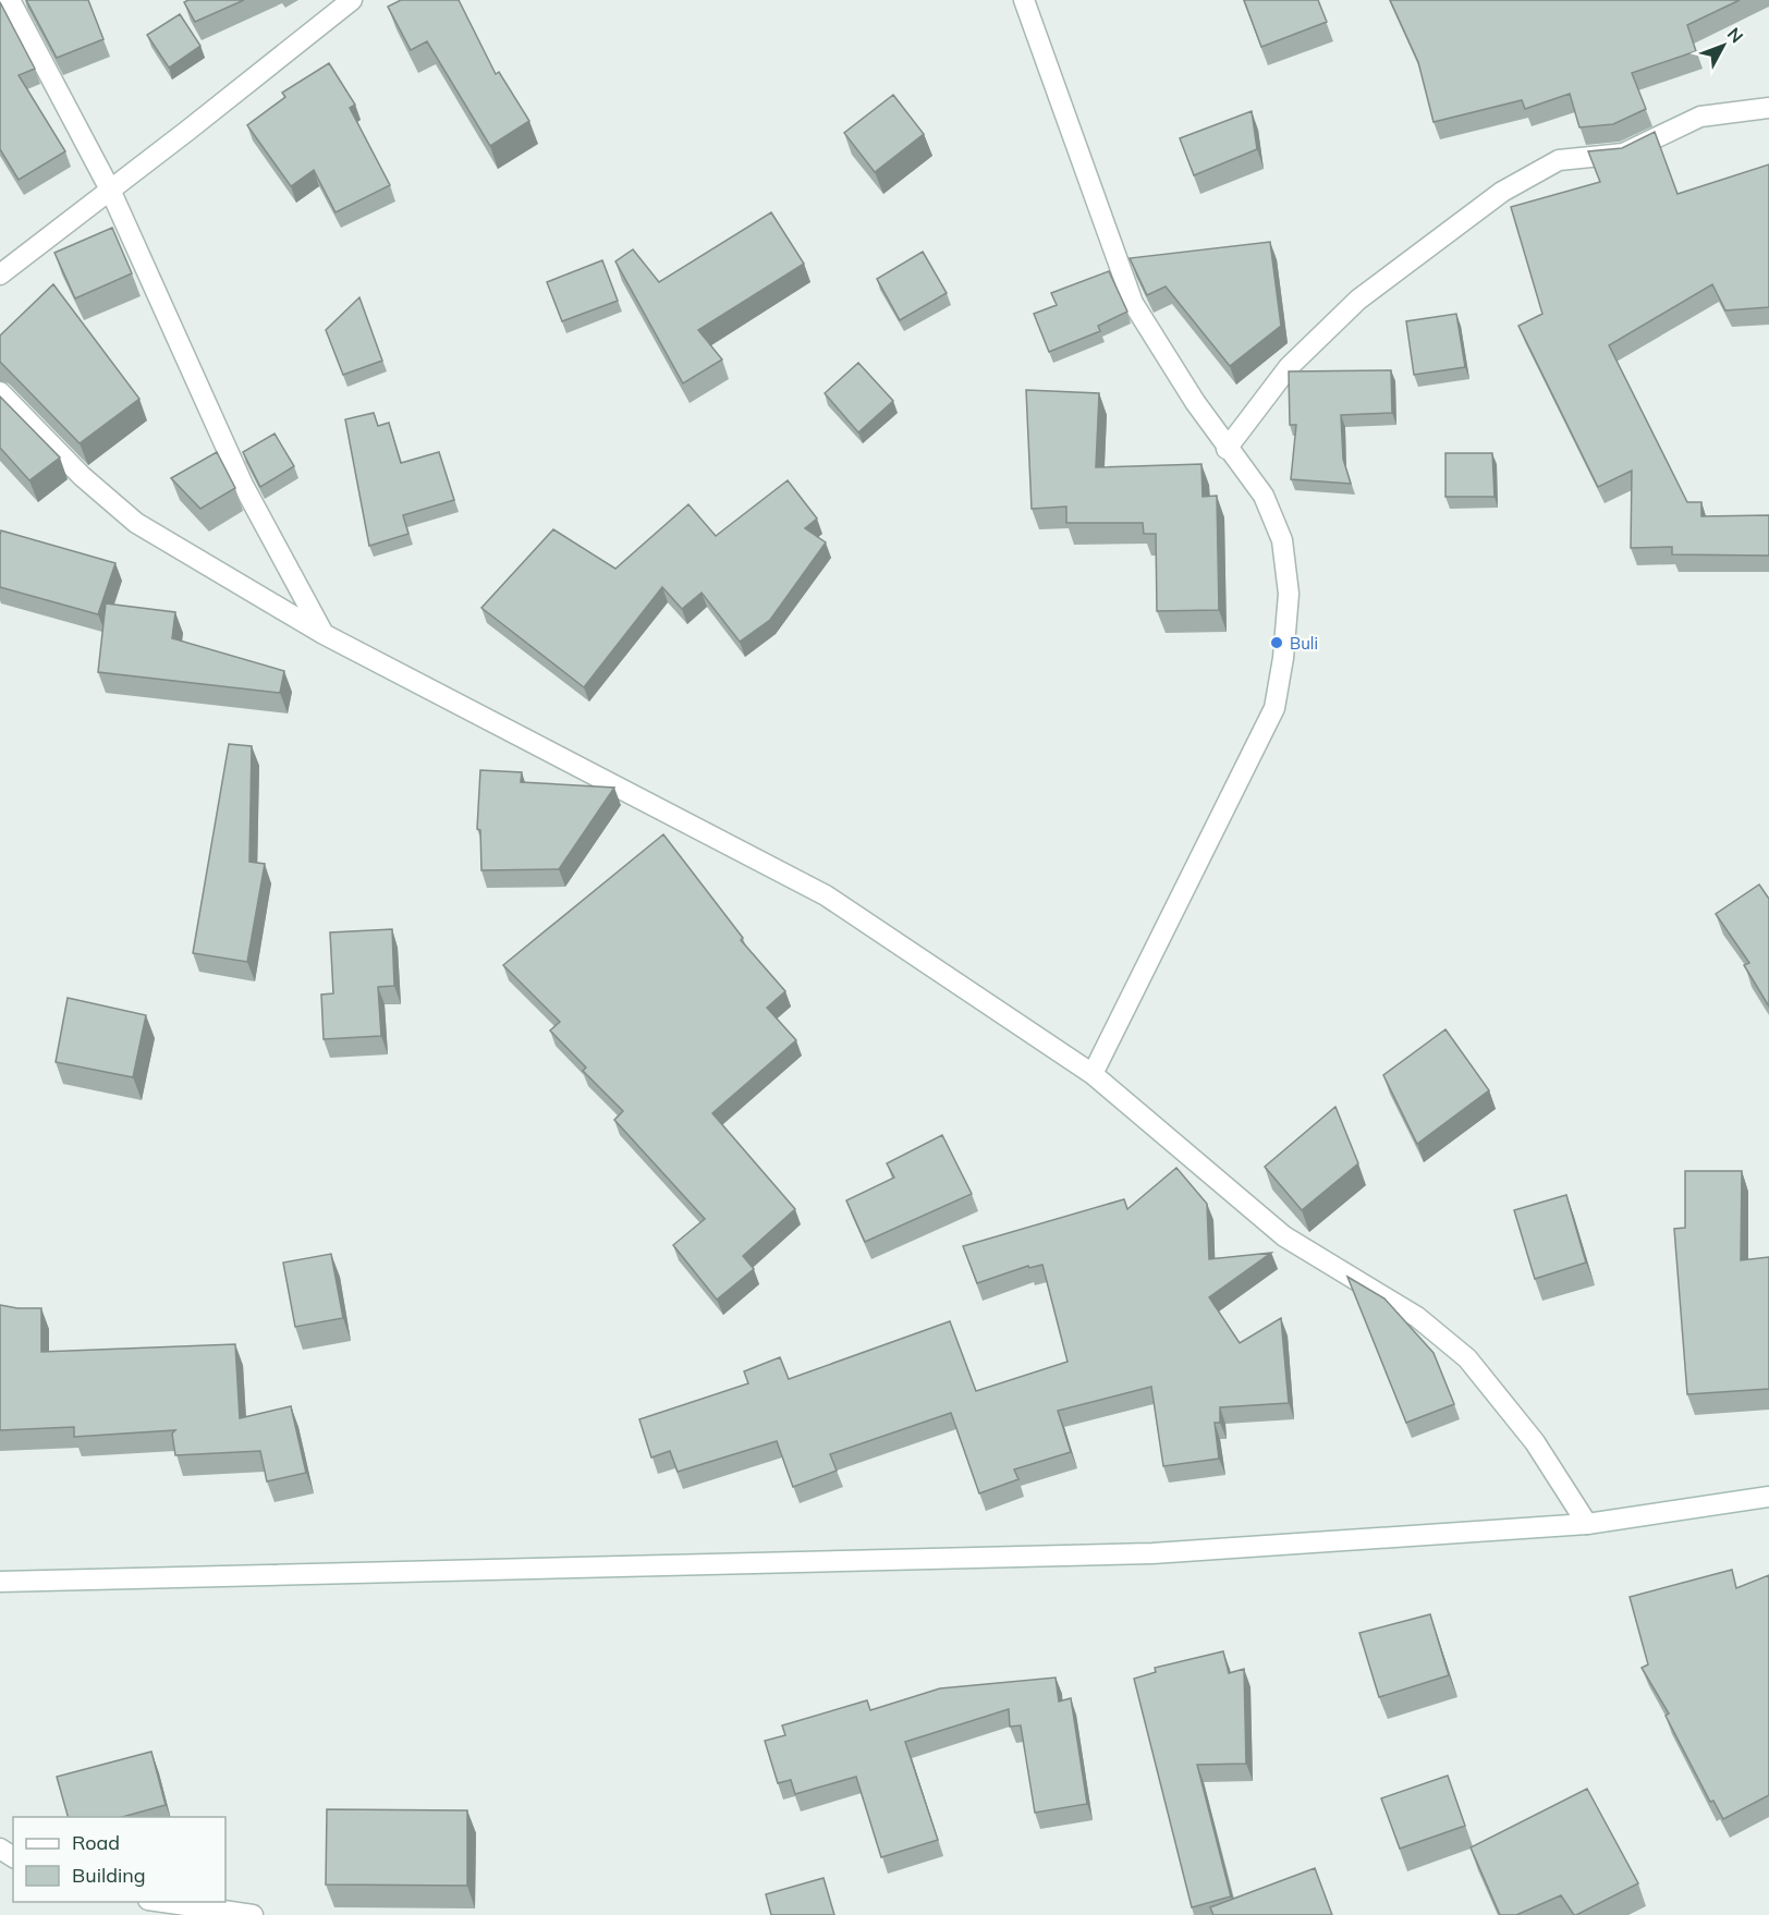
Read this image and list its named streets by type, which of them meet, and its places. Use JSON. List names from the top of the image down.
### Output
{
  "places": ["Buli"],
  "legend": ["Road", "Building"],
  "north": "top right"
}
